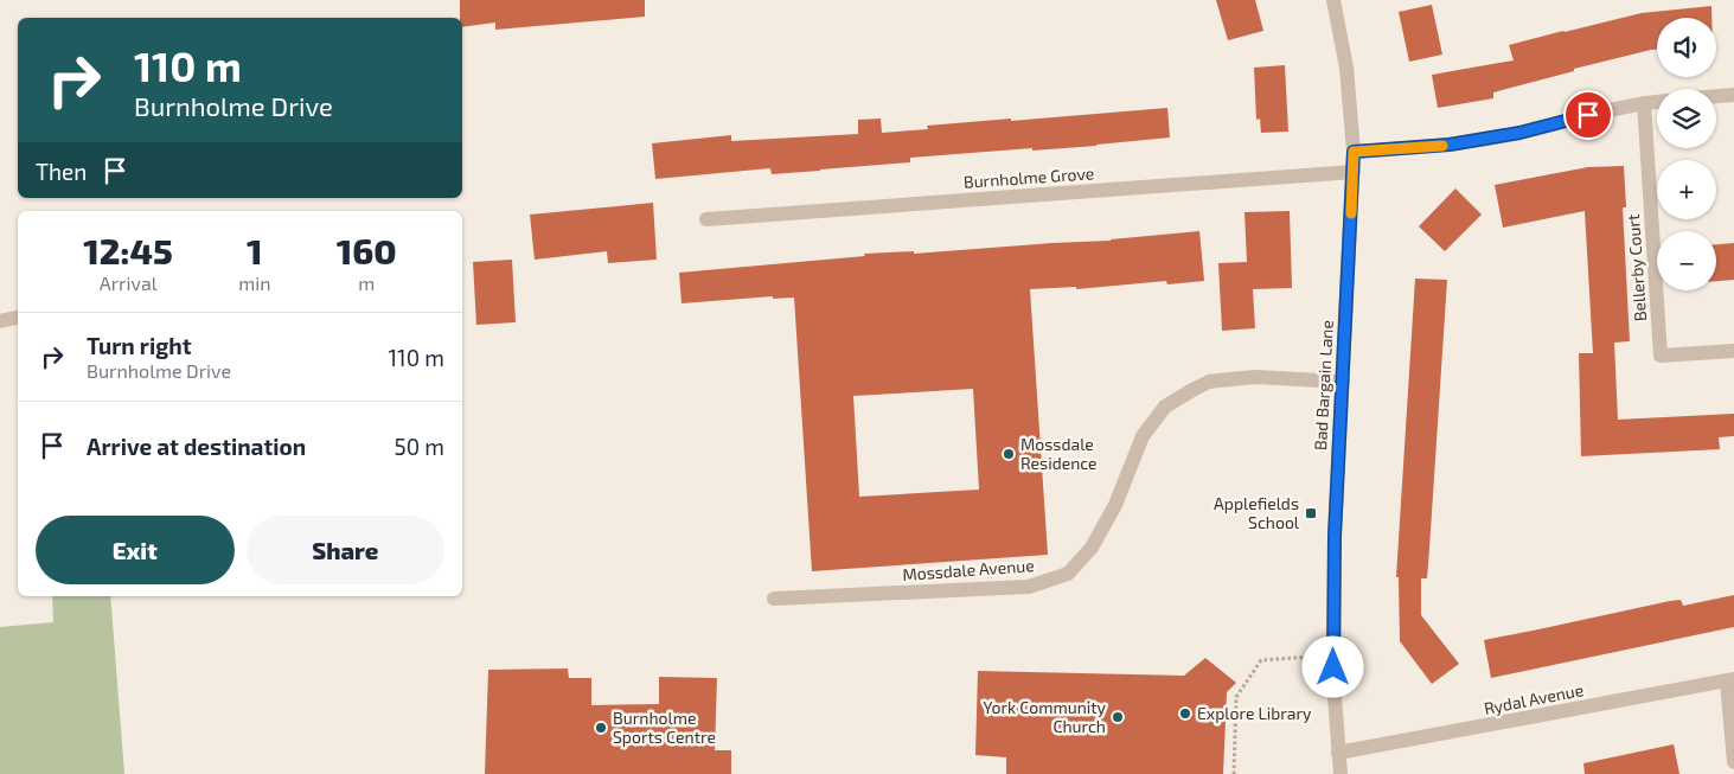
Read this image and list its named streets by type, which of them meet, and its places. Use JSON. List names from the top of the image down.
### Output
{
  "streets": {
    "street": [
      "Burnholme Grove",
      "Bellerby Court",
      "Bad Bargain Lane",
      "Mossdale Avenue",
      "Rydal Avenue"
    ]
  },
  "crossings": [
    ["Burnholme Grove", "Bad Bargain Lane"],
    ["Bad Bargain Lane", "Mossdale Avenue"],
    ["Bad Bargain Lane", "Rydal Avenue"]
  ],
  "places": {
    "other": [
      "Mossdale Residence",
      "Explore Library",
      "York Community Church",
      "Burnholme Sports Centre"
    ],
    "transit": ["Applefields School"]
  },
  "page": {
    "map_buttons": ["+", "−"],
    "turn": ["110 m", "Burnholme Drive"],
    "then": "Then",
    "eta": [
      "12:45",
      "Arrival",
      "1",
      "min",
      "160",
      "m"
    ],
    "list": [
      {
        "name": "Turn right",
        "note": "Burnholme Drive",
        "value": "110 m"
      },
      {
        "name": "Arrive at destination",
        "value": "50 m"
      }
    ],
    "buttons": ["Exit", "Share"]
  }
}
